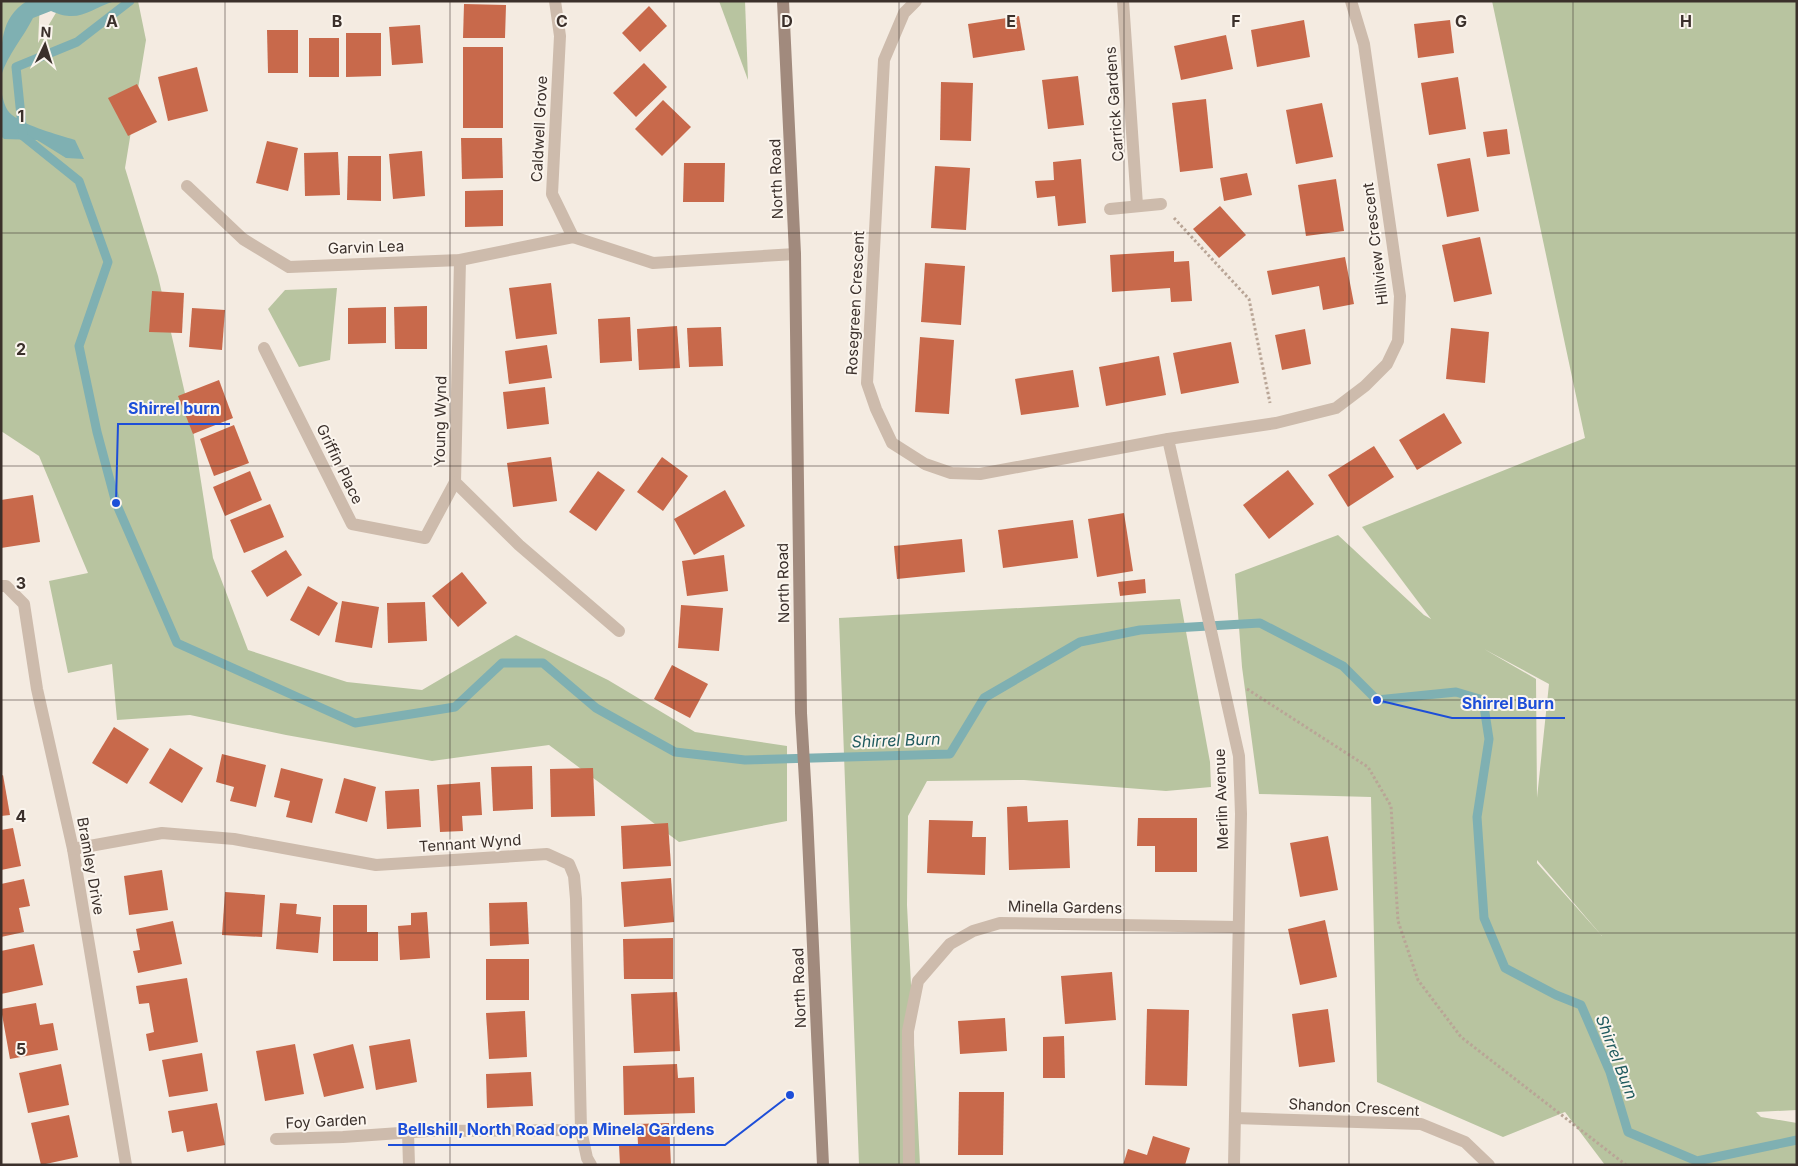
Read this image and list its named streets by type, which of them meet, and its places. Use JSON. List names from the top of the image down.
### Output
{
  "streets": {
    "main road": ["North Road"],
    "street": [
      "Carrick Gardens",
      "Caldwell Grove",
      "Hillview Crescent",
      "Garvin Lea",
      "Rosegreen Crescent",
      "Young Wynd",
      "Griffin Place",
      "Merlin Avenue",
      "Tennant Wynd",
      "Bramley Drive",
      "Minella Gardens",
      "Shandon Crescent",
      "Foy Garden"
    ]
  },
  "crossings": [
    ["Caldwell Grove", "Garvin Lea"],
    ["Hillview Crescent", "Rosegreen Crescent"],
    ["Hillview Crescent", "Merlin Avenue"],
    ["Garvin Lea", "Young Wynd"],
    ["Rosegreen Crescent", "Merlin Avenue"],
    ["Young Wynd", "Griffin Place"],
    ["Merlin Avenue", "Minella Gardens"],
    ["Merlin Avenue", "Shandon Crescent"],
    ["Tennant Wynd", "Bramley Drive"],
    ["Tennant Wynd", "Foy Garden"]
  ],
  "water": ["Shirrel Burn"],
  "places": ["Shirrel burn", "Shirrel Burn", "Bellshill, North Road opp Minela Gardens"],
  "north": "top",
  "grid": {
    "columns": [
      "A",
      "B",
      "C",
      "D",
      "E",
      "F",
      "G",
      "H"
    ],
    "rows": [
      "1",
      "2",
      "3",
      "4",
      "5"
    ]
  }
}
